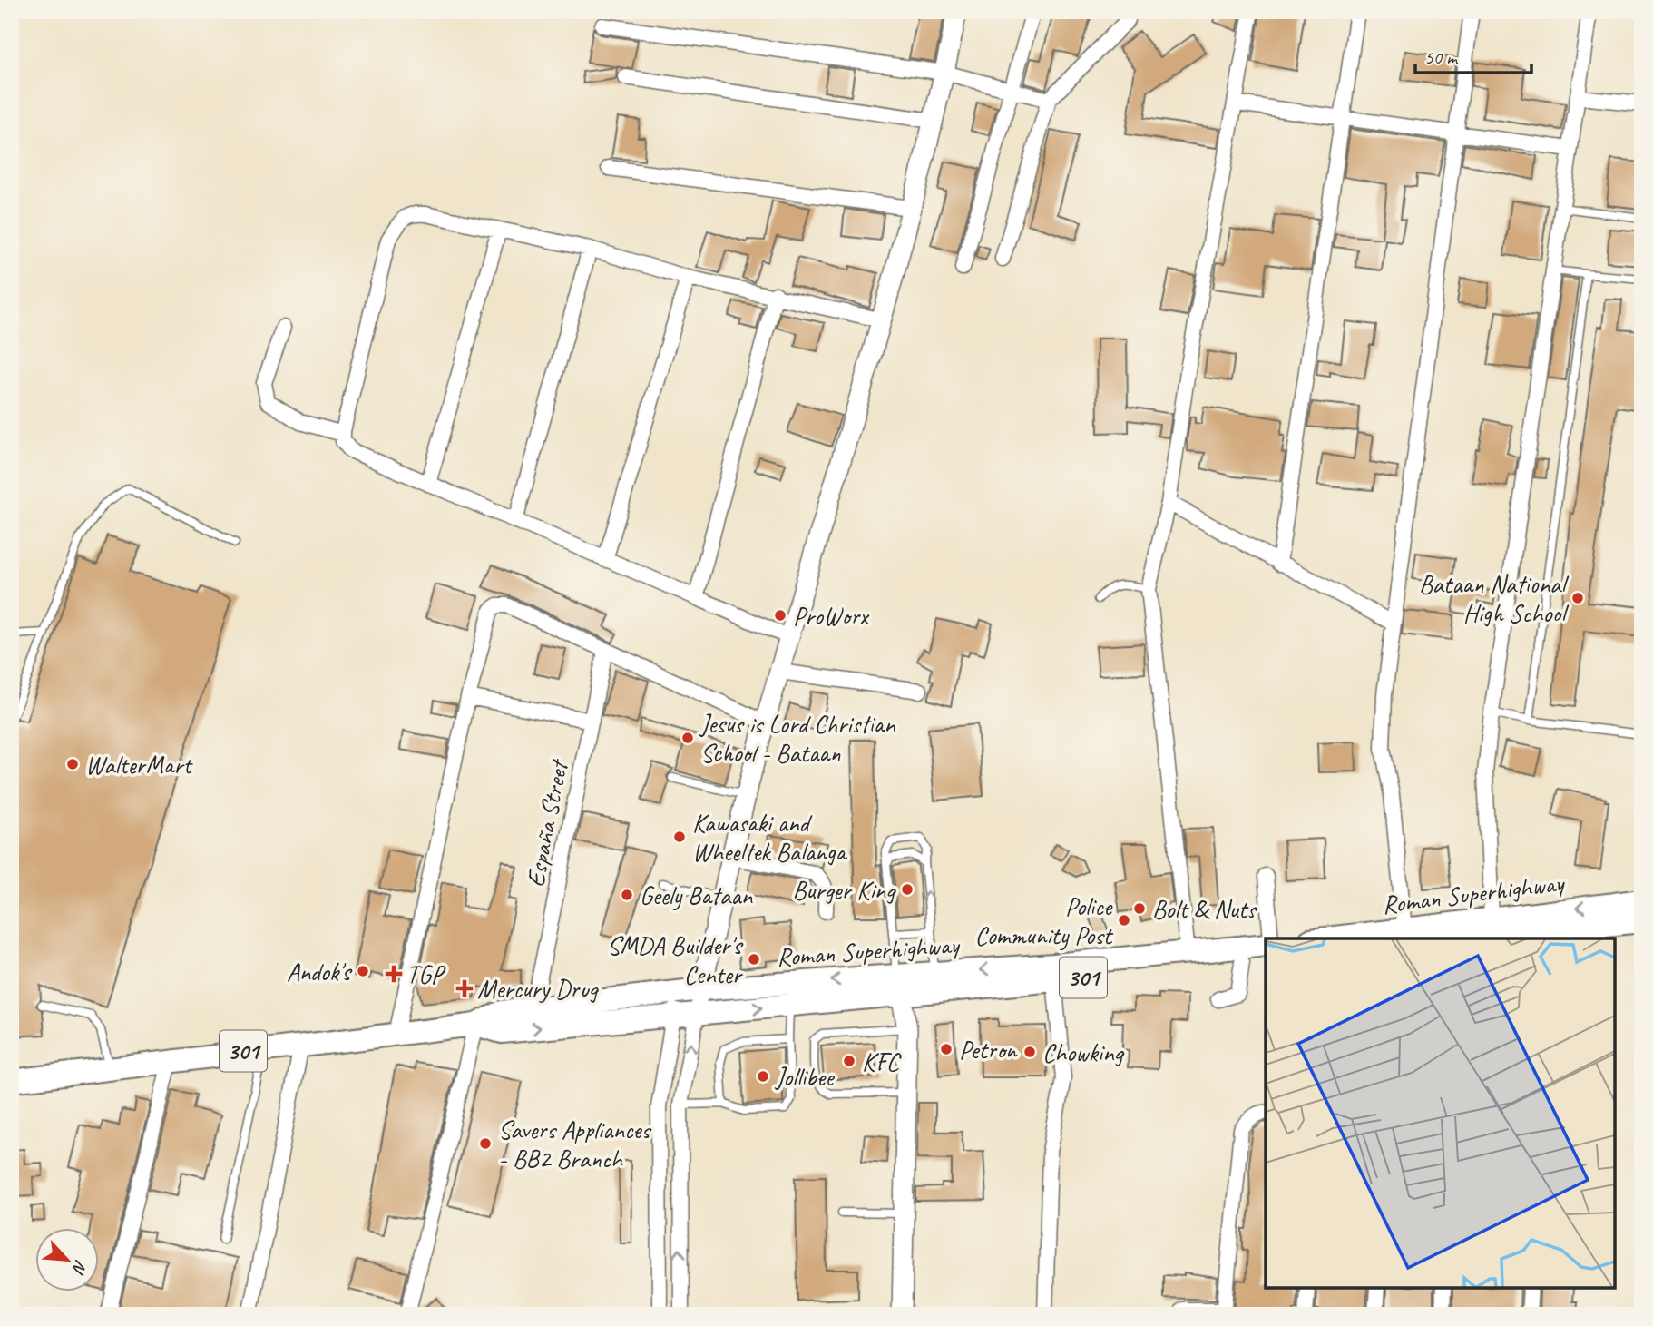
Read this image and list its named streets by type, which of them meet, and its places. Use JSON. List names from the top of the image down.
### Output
{
  "streets": {
    "main road": ["Roman Superhighway", "301"],
    "street": ["España Street"]
  },
  "crossings": [
    ["España Street", "Roman Superhighway"]
  ],
  "places": {
    "other": [
      "Bataan National High School",
      "ProWorx",
      "Jesus is Lord Christian School - Bataan",
      "WalterMart",
      "Kawasaki and Wheeltek Balanga",
      "Burger King",
      "Geely Bataan",
      "Bolt & Nuts",
      "Police Community Post",
      "SMDA Builder's Center",
      "Andok's",
      "Petron",
      "Chowking",
      "KFC",
      "Jollibee",
      "Savers Appliances - BB2 Branch"
    ],
    "health": ["TGP", "Mercury Drug"]
  },
  "scale_bar": "50 m",
  "north": "bottom right"
}
